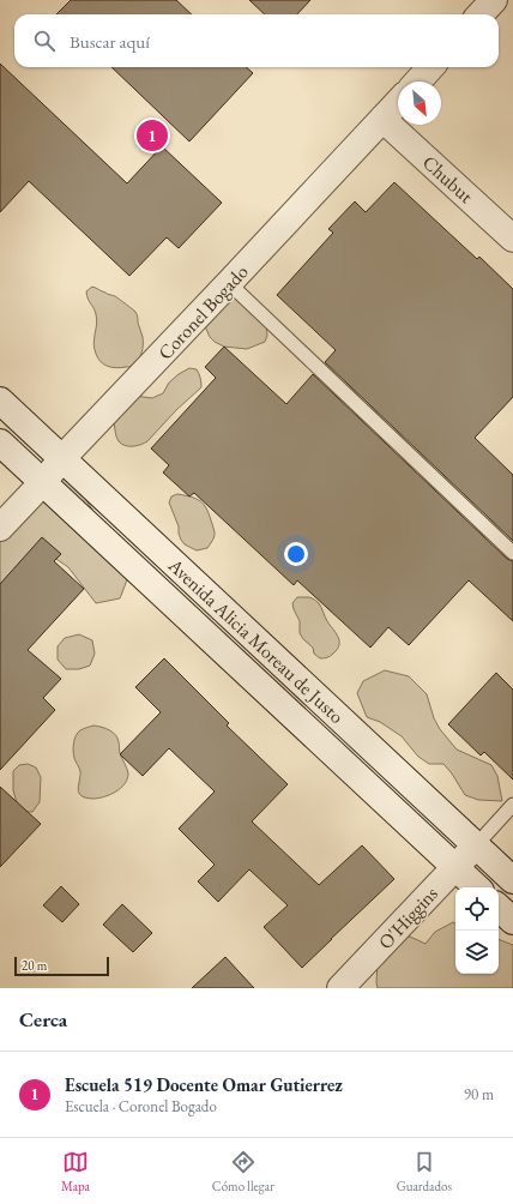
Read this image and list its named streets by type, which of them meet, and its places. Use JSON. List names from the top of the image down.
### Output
{
  "streets": {
    "main road": [
      "Chubut",
      "Coronel Bogado",
      "Avenida Alicia Moreau de Justo",
      "O'Higgins"
    ]
  },
  "crossings": [
    ["Chubut", "Coronel Bogado"],
    ["Coronel Bogado", "Avenida Alicia Moreau de Justo"],
    ["Avenida Alicia Moreau de Justo", "O'Higgins"]
  ],
  "scale_bar": "20 m",
  "north": "bottom right",
  "page": {
    "search": "Buscar aquí",
    "pins": "1",
    "scale": "20 m",
    "heading": "Cerca",
    "list": [
      {
        "mark": "1",
        "name": "Escuela 519 Docente Omar Gutierrez",
        "note": "Escuela · Coronel Bogado",
        "value": "90 m"
      }
    ],
    "nav": ["Mapa", "Cómo llegar", "Guardados"]
  }
}
